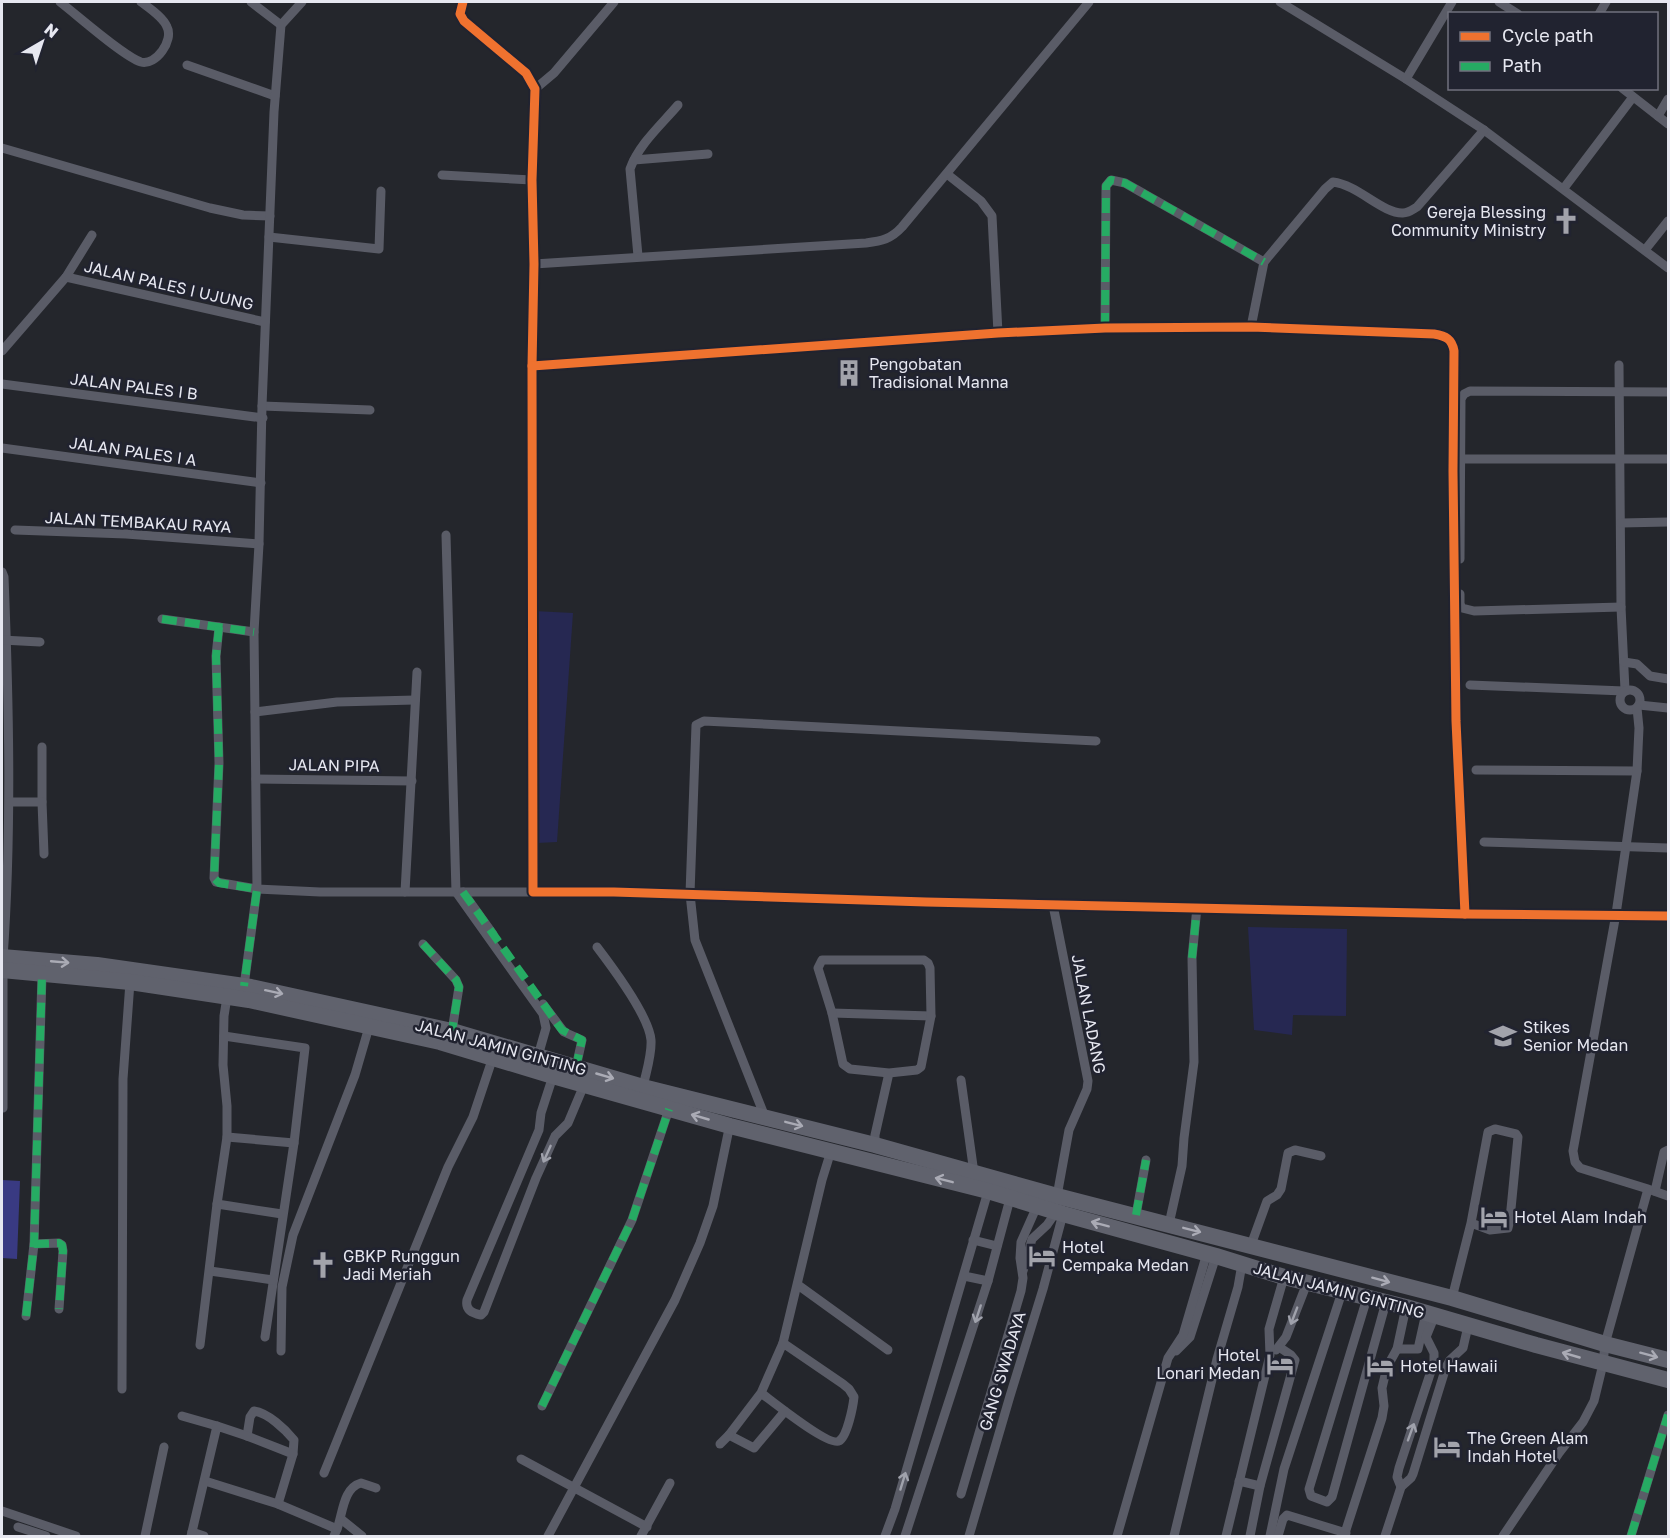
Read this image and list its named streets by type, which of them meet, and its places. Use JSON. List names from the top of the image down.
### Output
{
  "streets": {
    "highway": ["JALAN JAMIN GINTING"],
    "street": [
      "JALAN PALES I UJUNG",
      "JALAN PALES I B",
      "JALAN PALES I A",
      "JALAN TEMBAKAU RAYA",
      "JALAN PIPA",
      "JALAN LADANG",
      "GANG SWADAYA"
    ]
  },
  "crossings": [
    ["JALAN LADANG", "JALAN JAMIN GINTING"],
    ["JALAN LADANG", "GANG SWADAYA"],
    ["JALAN JAMIN GINTING", "GANG SWADAYA"]
  ],
  "places": {
    "church": ["Gereja Blessing Community Ministry", "GBKP Runggun Jadi Meriah"],
    "building": ["Pengobatan Tradisional Manna"],
    "school or university": ["Stikes Senior Medan"],
    "hotel": [
      "Hotel Alam Indah",
      "Hotel Cempaka Medan",
      "Hotel Lonari Medan",
      "Hotel Hawaii",
      "The Green Alam Indah Hotel"
    ]
  },
  "legend": ["Cycle path", "Path"],
  "north": "top right"
}
